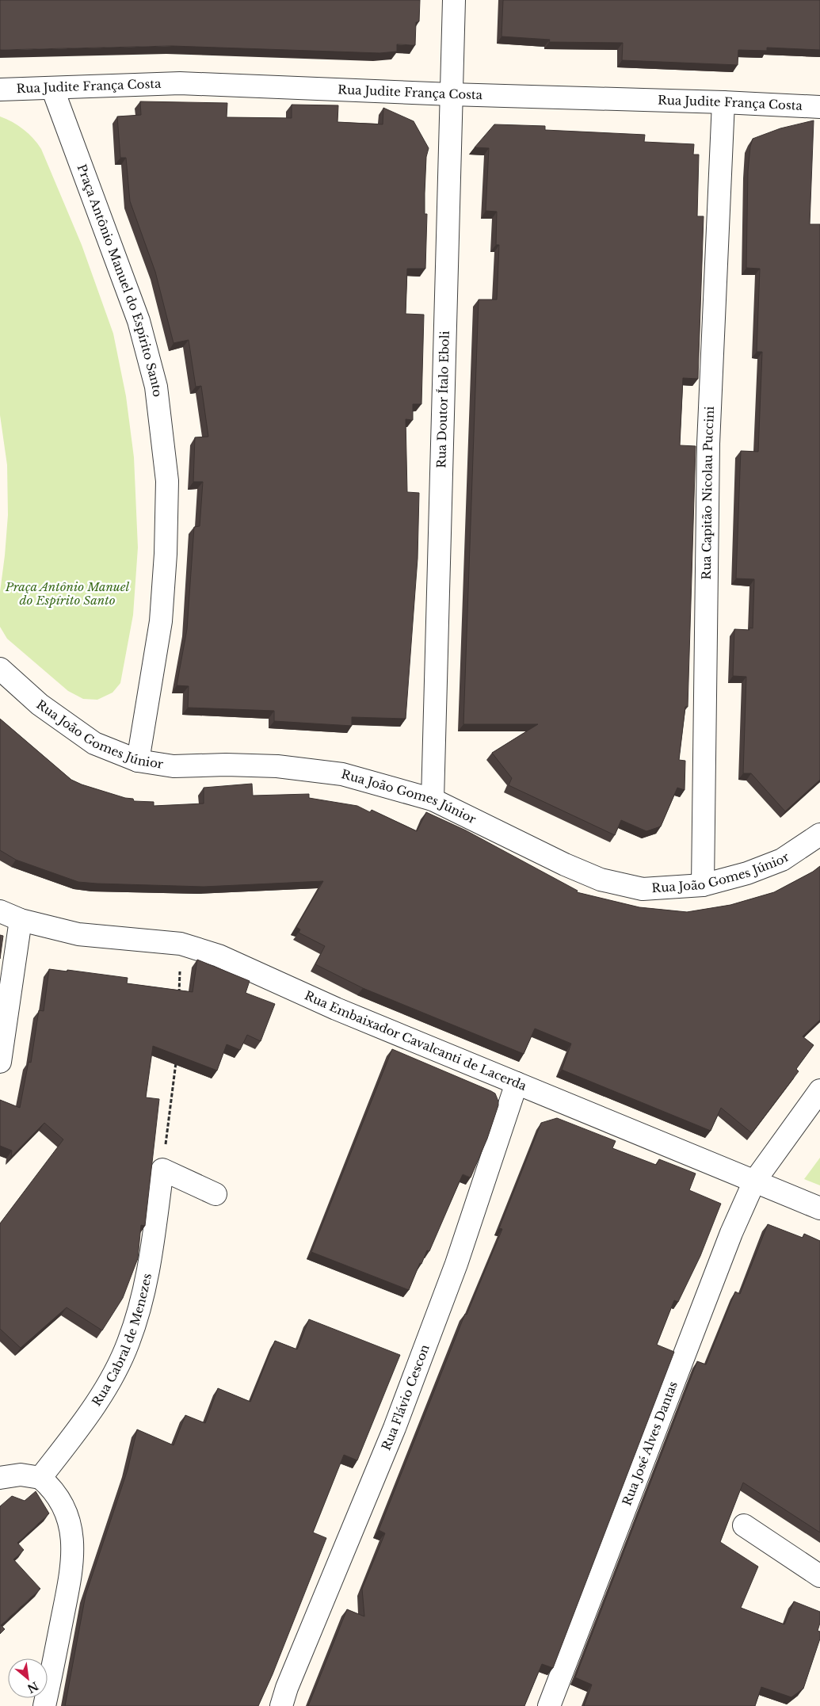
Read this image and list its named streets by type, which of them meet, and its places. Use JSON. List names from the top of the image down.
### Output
{
  "streets": {
    "street": [
      "Rua Judite França Costa",
      "Praça Antônio Manuel do Espírito Santo",
      "Rua Doutor Ítalo Eboli",
      "Rua Capitão Nicolau Puccini",
      "Rua João Gomes Júnior",
      "Rua Embaixador Cavalcanti de Lacerda",
      "Rua Cabral de Menezes",
      "Rua Flávio Cescon",
      "Rua José Alves Dantas"
    ]
  },
  "crossings": [
    ["Rua Judite França Costa", "Praça Antônio Manuel do Espírito Santo"],
    ["Rua Judite França Costa", "Rua Doutor Ítalo Eboli"],
    ["Rua Judite França Costa", "Rua Capitão Nicolau Puccini"],
    ["Praça Antônio Manuel do Espírito Santo", "Rua João Gomes Júnior"],
    ["Rua Doutor Ítalo Eboli", "Rua João Gomes Júnior"],
    ["Rua Capitão Nicolau Puccini", "Rua João Gomes Júnior"],
    ["Rua Embaixador Cavalcanti de Lacerda", "Rua Flávio Cescon"],
    ["Rua Embaixador Cavalcanti de Lacerda", "Rua José Alves Dantas"]
  ],
  "parks": ["Praça Antônio Manuel do Espírito Santo"],
  "north": "bottom right"
}
